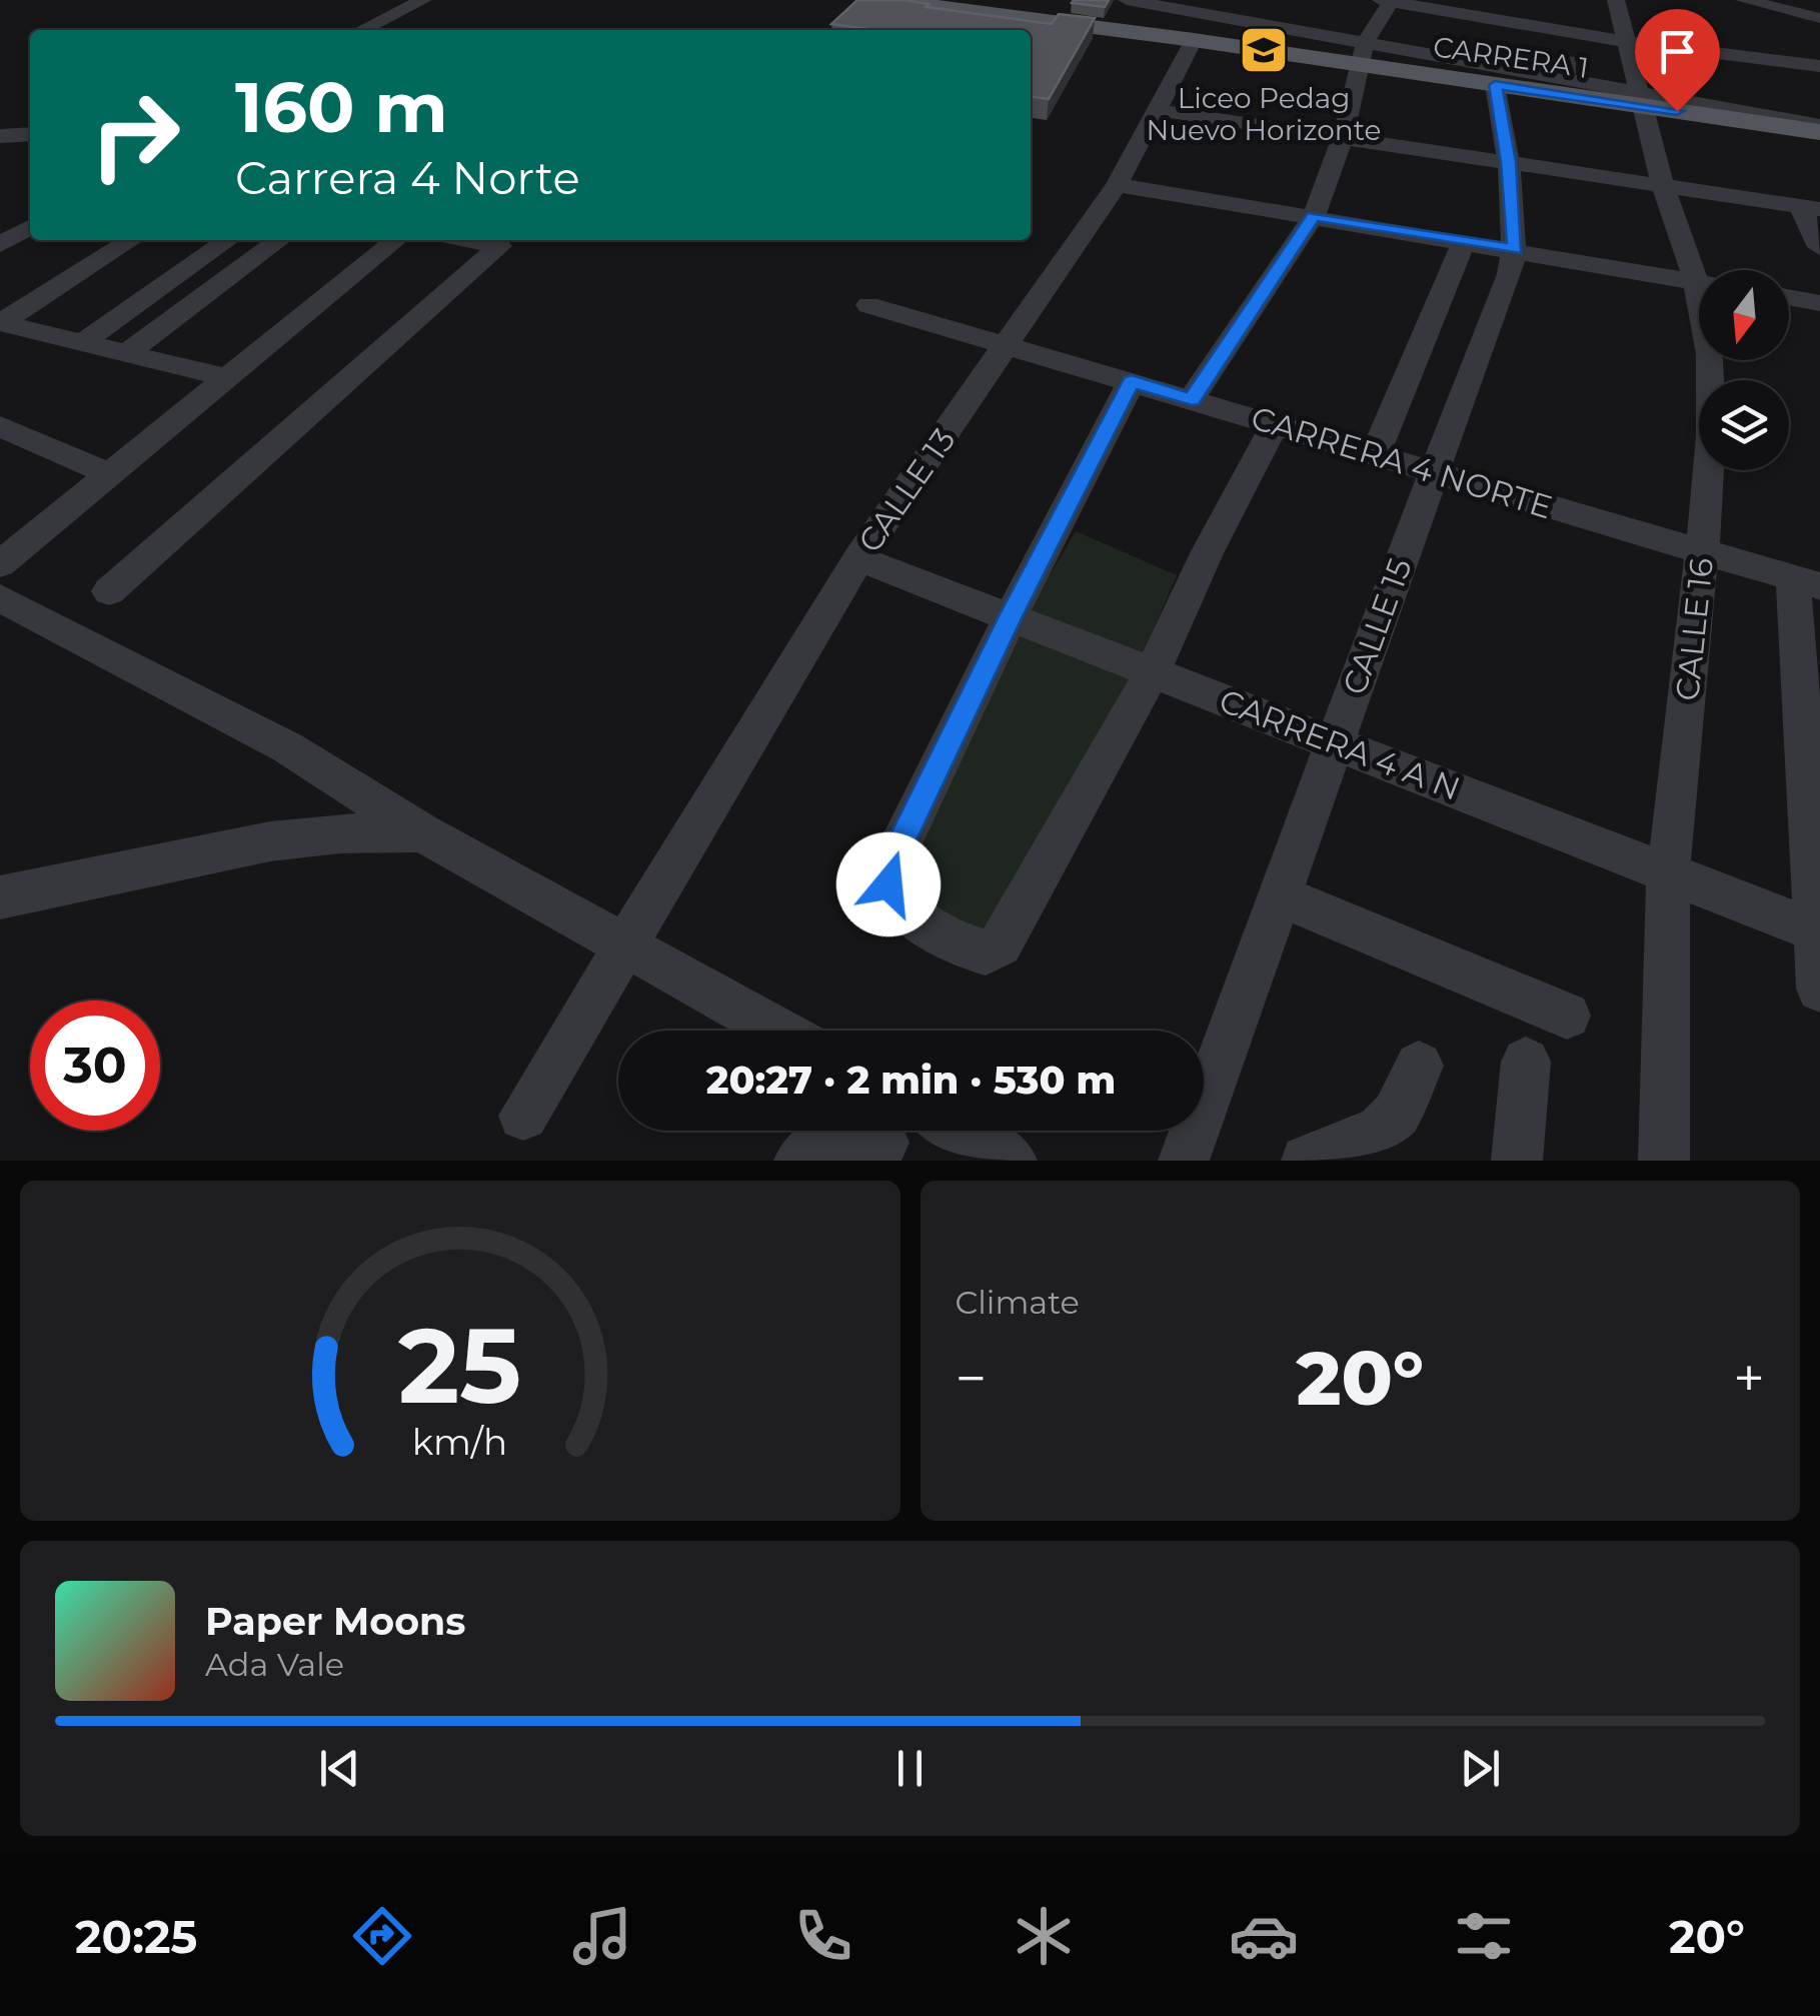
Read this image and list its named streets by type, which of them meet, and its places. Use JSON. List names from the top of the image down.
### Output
{
  "streets": {
    "main road": ["CARRERA 1"],
    "street": [
      "CARRERA 4 NORTE",
      "CALLE 13",
      "CALLE 15",
      "CALLE 16",
      "CARRERA 4 A N"
    ]
  },
  "crossings": [
    ["CARRERA 1", "CALLE 13"],
    ["CARRERA 1", "CALLE 15"],
    ["CARRERA 1", "CALLE 16"],
    ["CARRERA 4 NORTE", "CALLE 13"],
    ["CARRERA 4 NORTE", "CALLE 15"],
    ["CARRERA 4 NORTE", "CALLE 16"],
    ["CALLE 13", "CARRERA 4 A N"],
    ["CALLE 15", "CARRERA 4 A N"],
    ["CALLE 16", "CARRERA 4 A N"]
  ],
  "places": {
    "school or university": ["Liceo Pedag Nuevo Horizonte"]
  },
  "north": "bottom",
  "page": {
    "turn": ["160 m", "Carrera 4 Norte"],
    "limit": "30",
    "trip": "20:27 · 2 min · 530 m",
    "tile": "Climate",
    "heat": ["−", "20°", "+"],
    "song": ["Paper Moons", "Ada Vale"],
    "tabs": ["20:25", "20°"],
    "gauge": ["25", "km/h"]
  }
}
